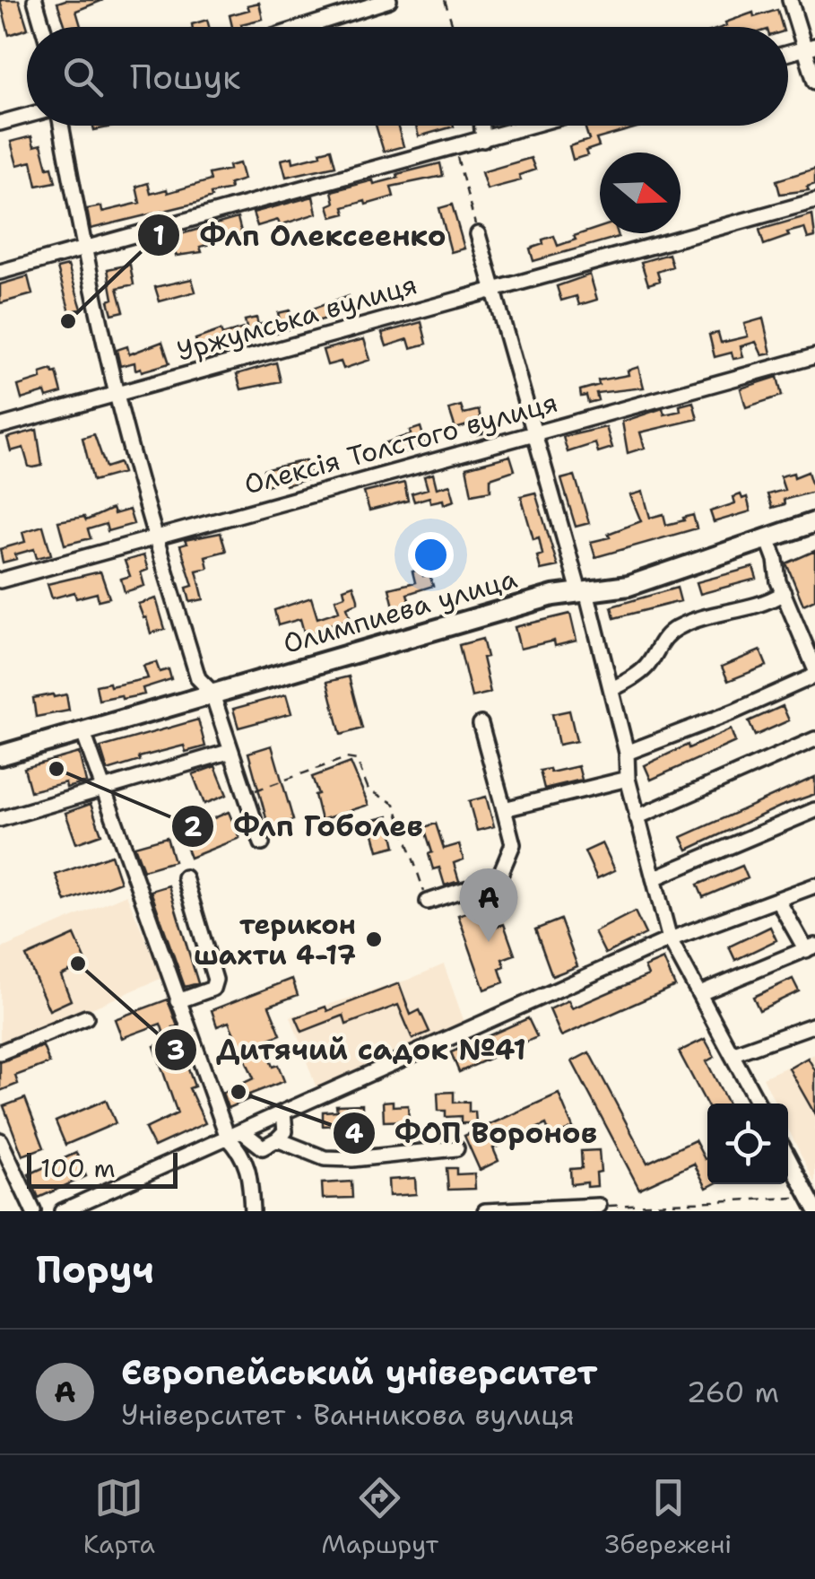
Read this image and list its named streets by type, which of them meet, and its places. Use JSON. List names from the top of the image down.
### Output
{
  "streets": {
    "main road": ["Олимпиева улица"],
    "street": ["Уржумська вулиця", "Олексія Толстого вулиця"]
  },
  "places": [
    "Флп Олексеенко",
    "Флп Гоболев",
    "терикон шахти 4-17",
    "Дитячий садок №41",
    "ФОП Воронов"
  ],
  "scale_bar": "100 m",
  "north": "right",
  "page": {
    "search": "Пошук",
    "pins": "A",
    "scale": "100 m",
    "heading": "Поруч",
    "list": [
      {
        "mark": "A",
        "name": "Європейський університет",
        "note": "Університет · Ванникова вулиця",
        "value": "260 m"
      }
    ],
    "nav": ["Карта", "Маршрут", "Збережені"]
  }
}
